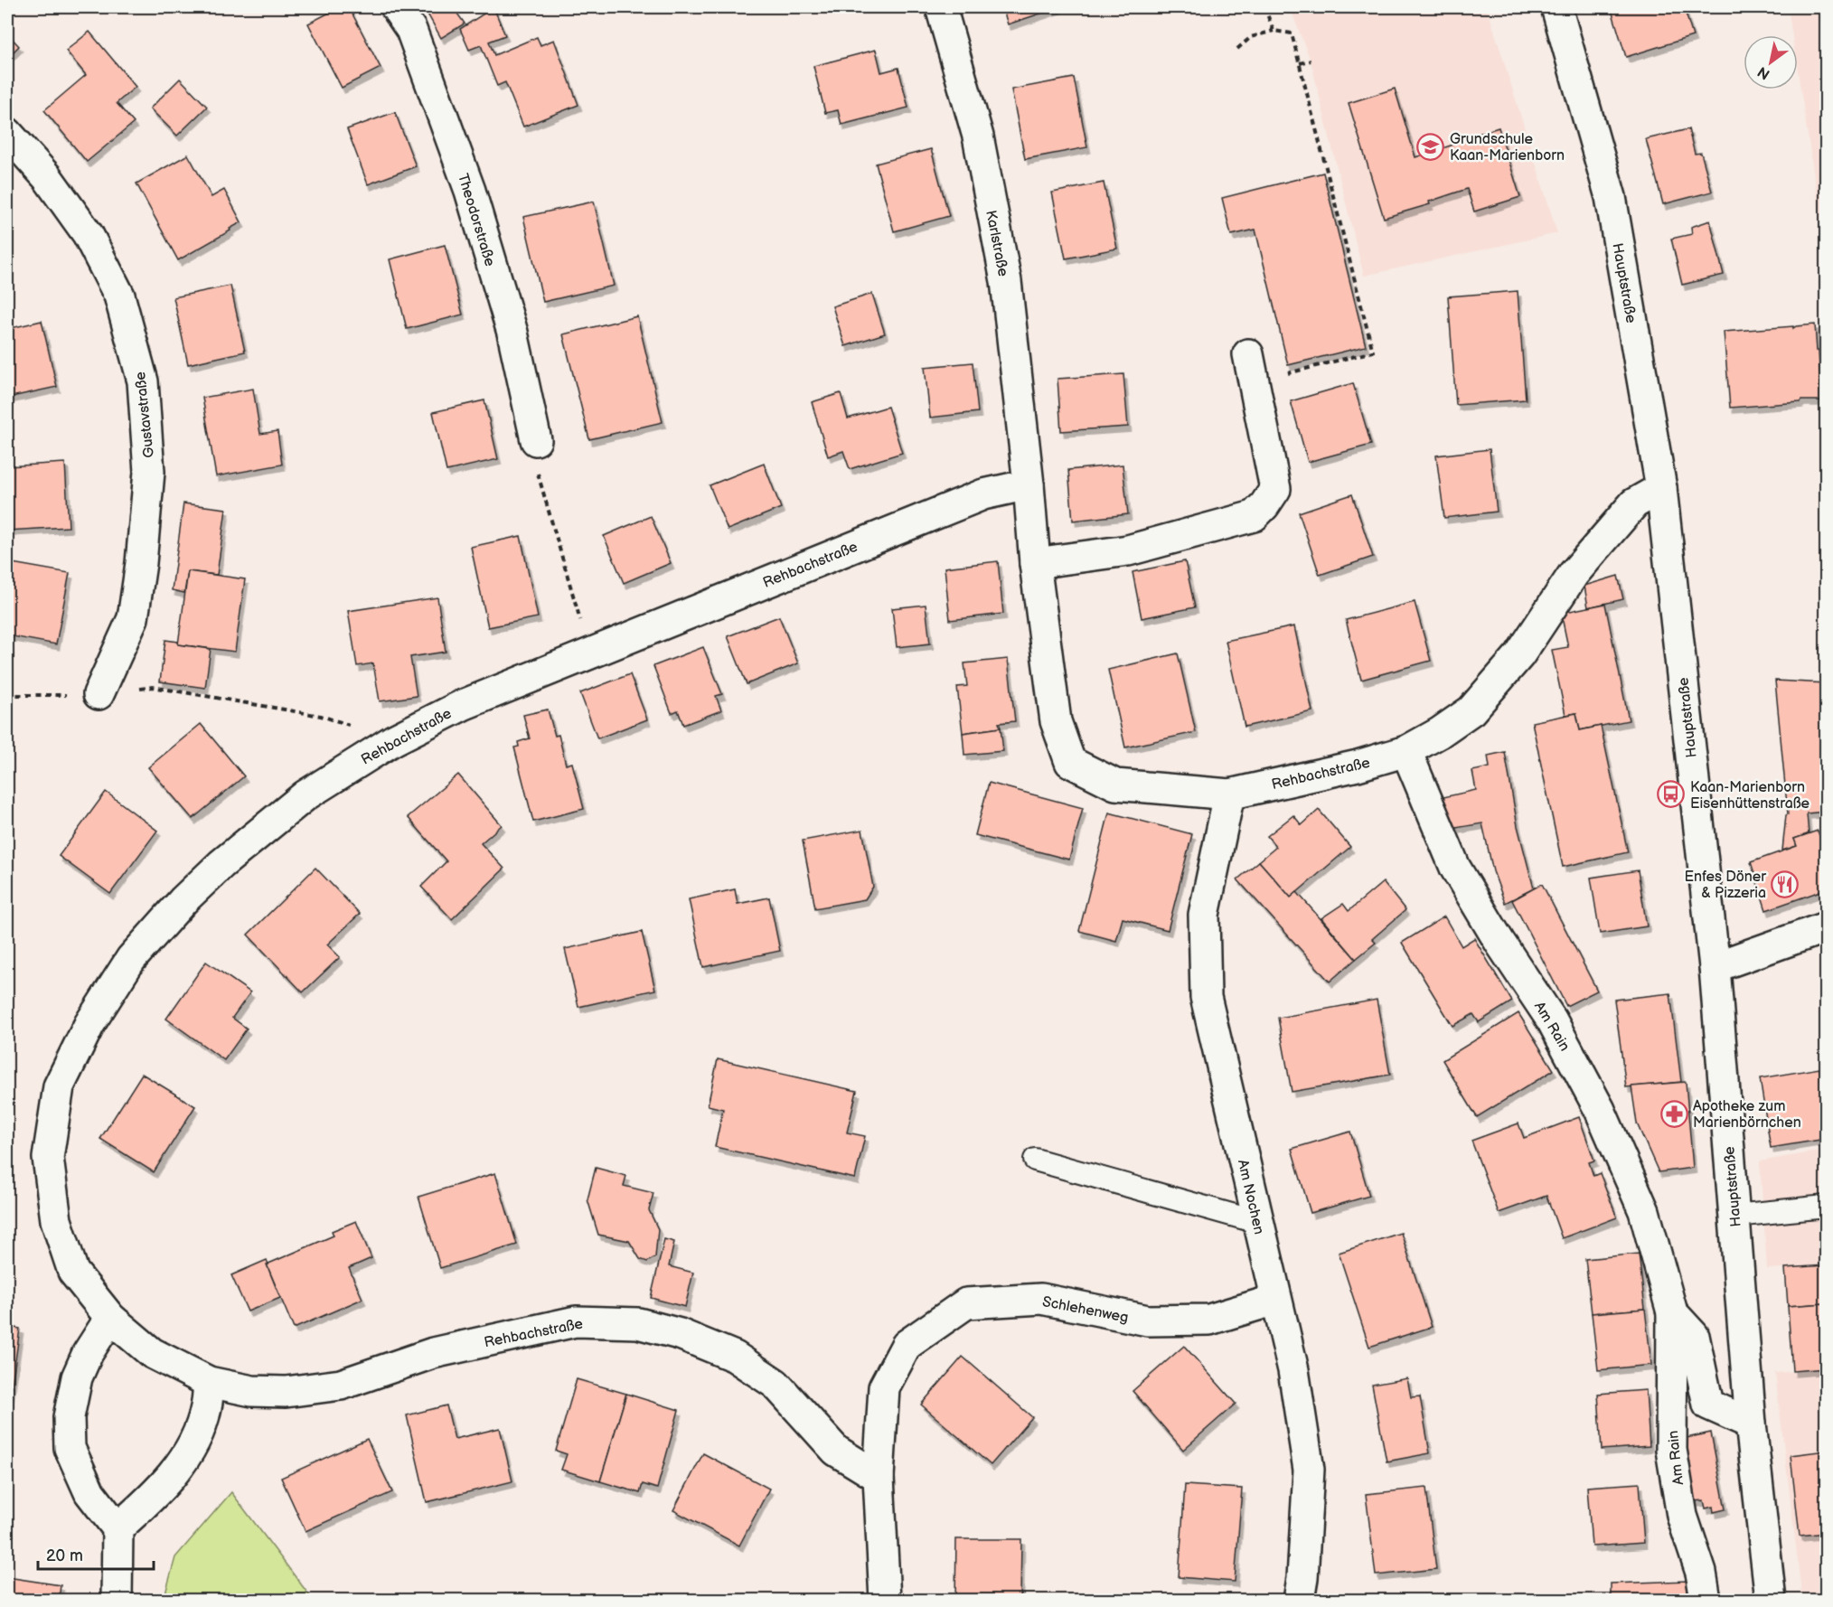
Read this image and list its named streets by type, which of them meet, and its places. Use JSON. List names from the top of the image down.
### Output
{
  "streets": {
    "street": [
      "Theodorstraße",
      "Karlstraße",
      "Hauptstraße",
      "Gustavstraße",
      "Rehbachstraße",
      "Am Rain",
      "Am Nochen",
      "Schlehenweg"
    ]
  },
  "crossings": [
    ["Karlstraße", "Rehbachstraße"],
    ["Hauptstraße", "Rehbachstraße"],
    ["Hauptstraße", "Am Rain"],
    ["Rehbachstraße", "Am Rain"],
    ["Rehbachstraße", "Am Nochen"],
    ["Rehbachstraße", "Schlehenweg"],
    ["Am Nochen", "Schlehenweg"]
  ],
  "places": {
    "school or university": ["Grundschule Kaan-Marienborn"],
    "bus stop": ["Kaan-Marienborn Eisenhüttenstraße"],
    "restaurant": ["Enfes Döner & Pizzeria"],
    "pharmacy": ["Apotheke zum Marienbörnchen"]
  },
  "scale_bar": "20 m",
  "north": "bottom left"
}
